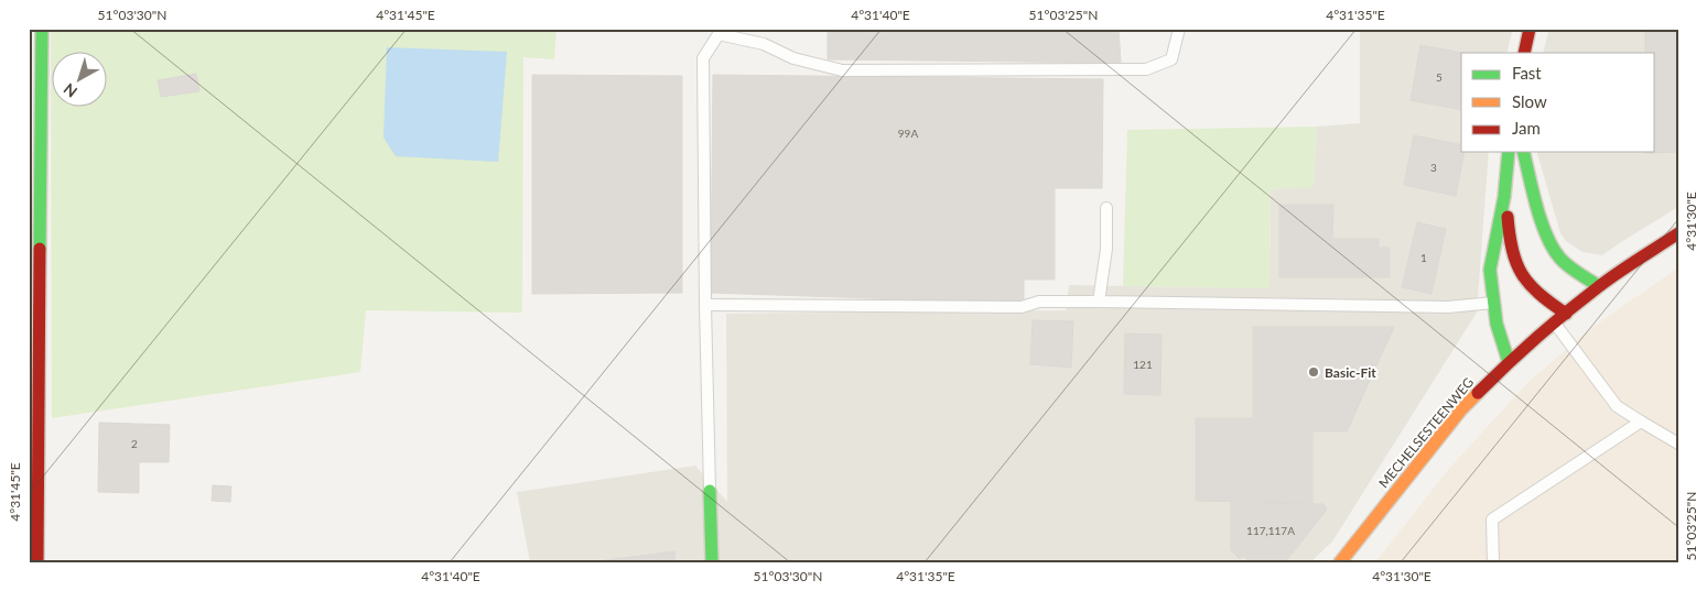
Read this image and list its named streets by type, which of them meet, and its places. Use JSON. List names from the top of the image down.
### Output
{
  "streets": {
    "street": ["MECHELSESTEENWEG"]
  },
  "places": ["Basic-Fit"],
  "house_numbers": [
    "5",
    "99A",
    "3",
    "1",
    "121",
    "2",
    "117,117A"
  ],
  "legend": ["Fast", "Slow", "Jam"],
  "north": "bottom left",
  "coordinates": [
    "51°03'30\"N",
    "4°31'45\"E",
    "4°31'40\"E",
    "51°03'25\"N",
    "4°31'35\"E",
    "4°31'30\"E"
  ]
}
